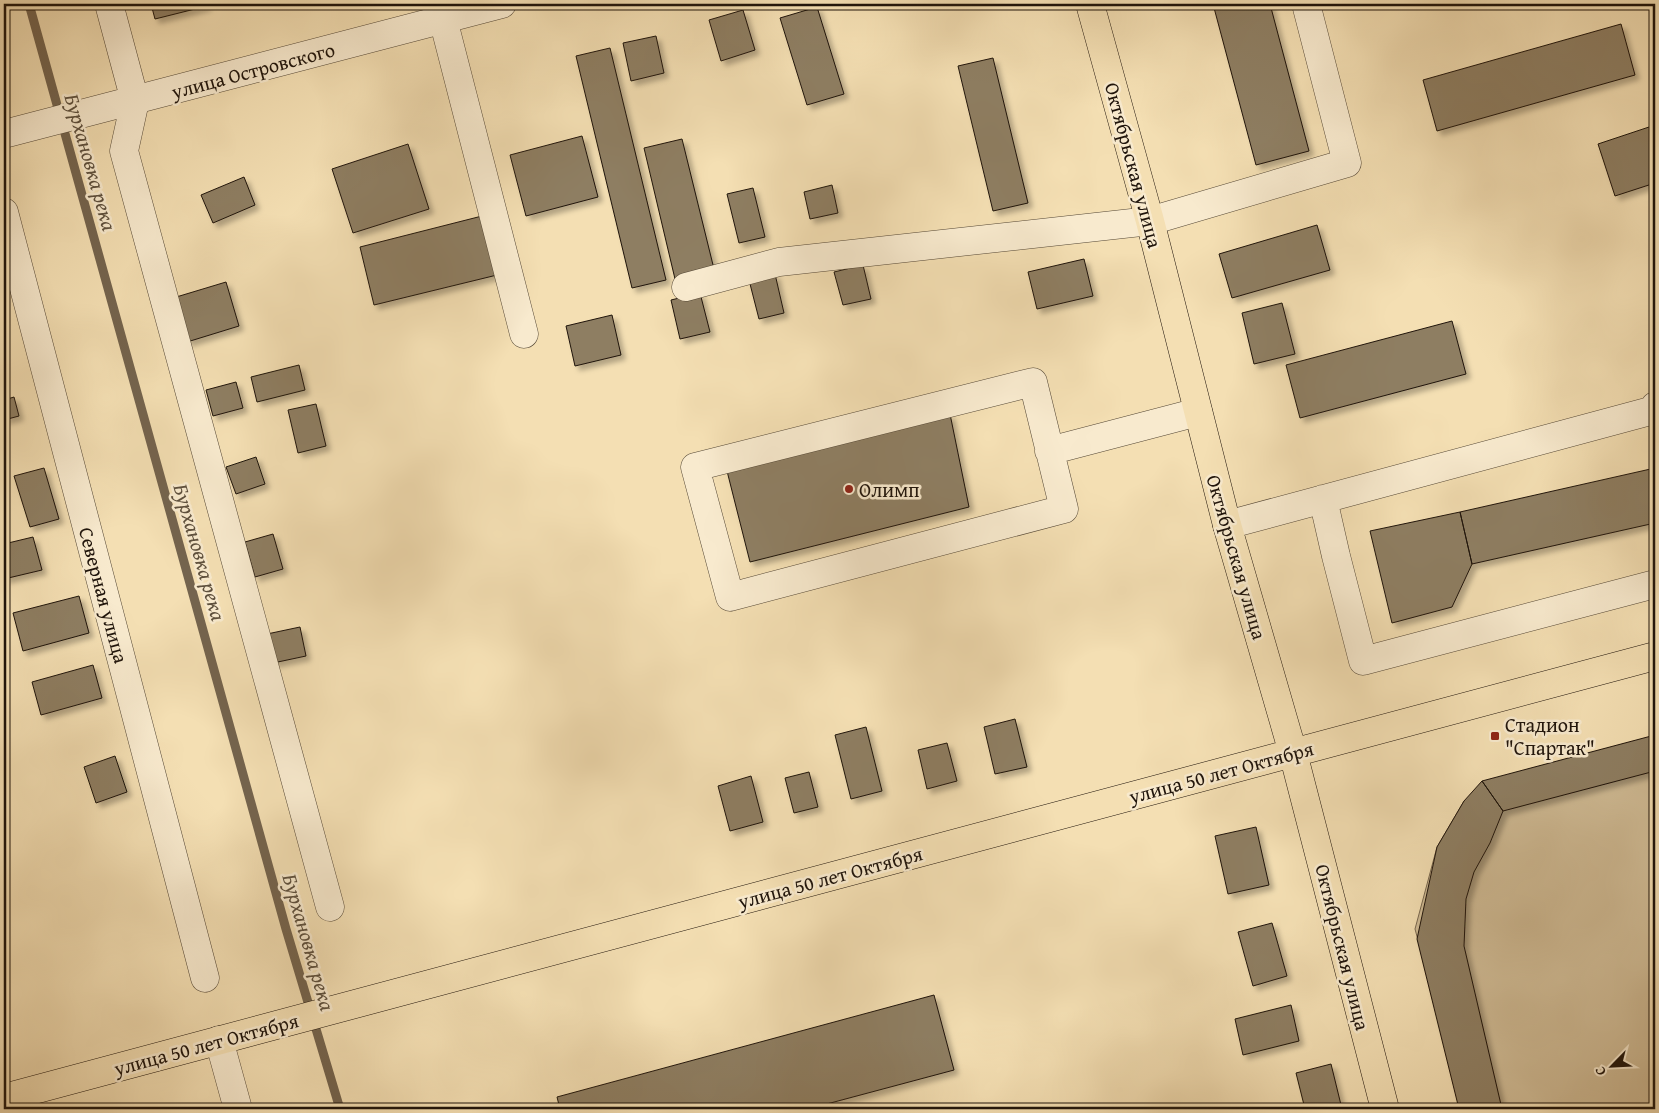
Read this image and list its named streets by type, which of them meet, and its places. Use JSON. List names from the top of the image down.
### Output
{
  "streets": {
    "main road": ["Октябрьская улица", "улица 50 лет Октября"],
    "street": ["улица Островского", "Северная улица"]
  },
  "crossings": [
    ["Октябрьская улица", "улица 50 лет Октября"]
  ],
  "water": ["Бурхановка река"],
  "places": {
    "other": ["Олимп"],
    "transit": ["Стадион \"Спартак\""]
  },
  "north": "bottom left"
}
